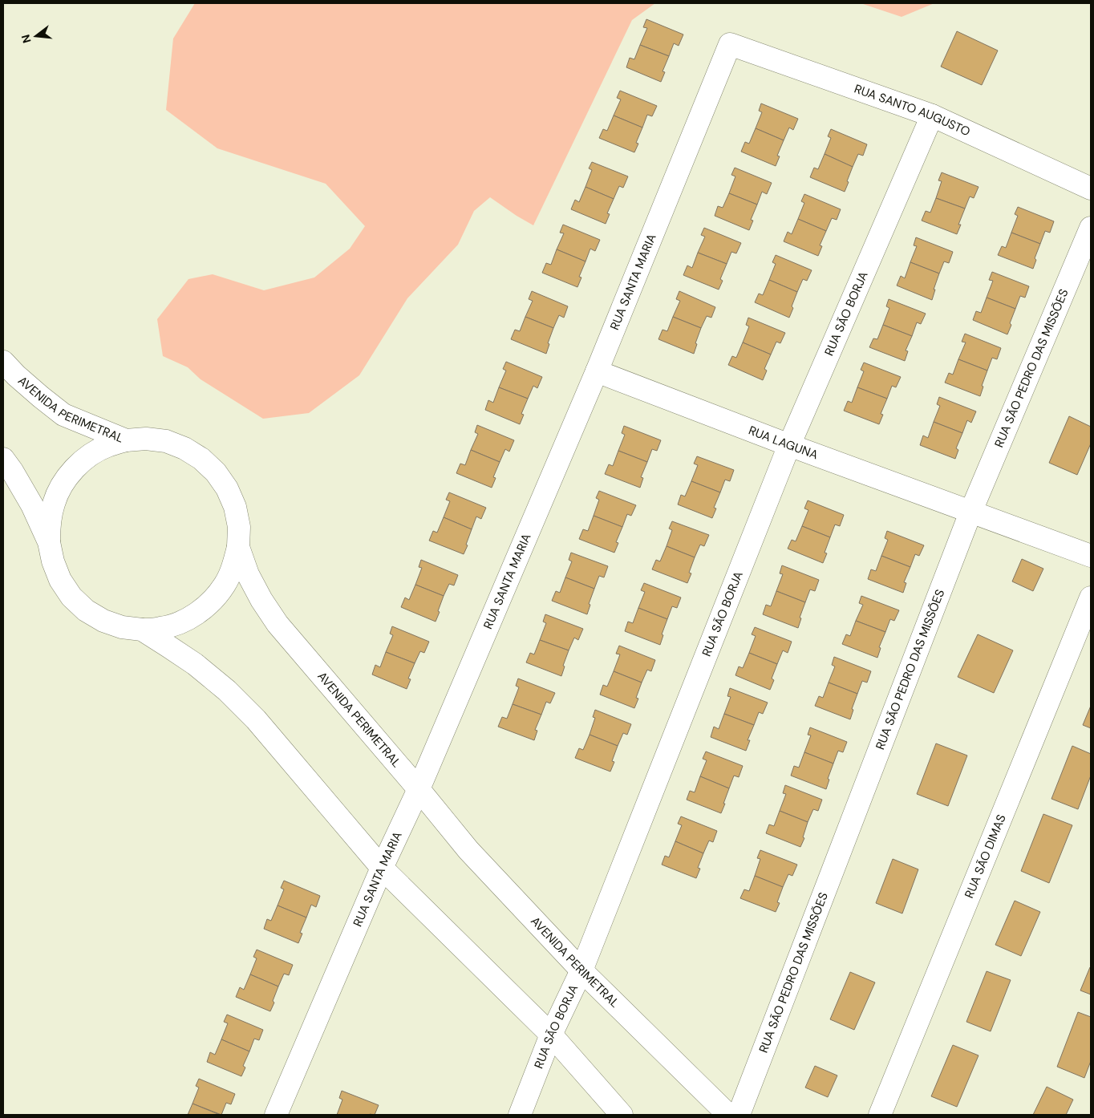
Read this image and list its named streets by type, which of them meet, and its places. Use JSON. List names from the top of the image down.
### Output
{
  "streets": {
    "street": [
      "RUA SANTO AUGUSTO",
      "RUA SANTA MARIA",
      "RUA SÃO BORJA",
      "RUA SÃO PEDRO DAS MISSÕES",
      "AVENIDA PERIMETRAL",
      "RUA LAGUNA",
      "RUA SÃO DIMAS"
    ]
  },
  "crossings": [
    ["RUA SANTO AUGUSTO", "RUA SANTA MARIA"],
    ["RUA SANTO AUGUSTO", "RUA SÃO BORJA"],
    ["RUA SANTA MARIA", "AVENIDA PERIMETRAL"],
    ["RUA SANTA MARIA", "RUA LAGUNA"],
    ["RUA SÃO BORJA", "AVENIDA PERIMETRAL"],
    ["RUA SÃO BORJA", "RUA LAGUNA"],
    ["RUA SÃO PEDRO DAS MISSÕES", "RUA LAGUNA"]
  ],
  "north": "left"
}
